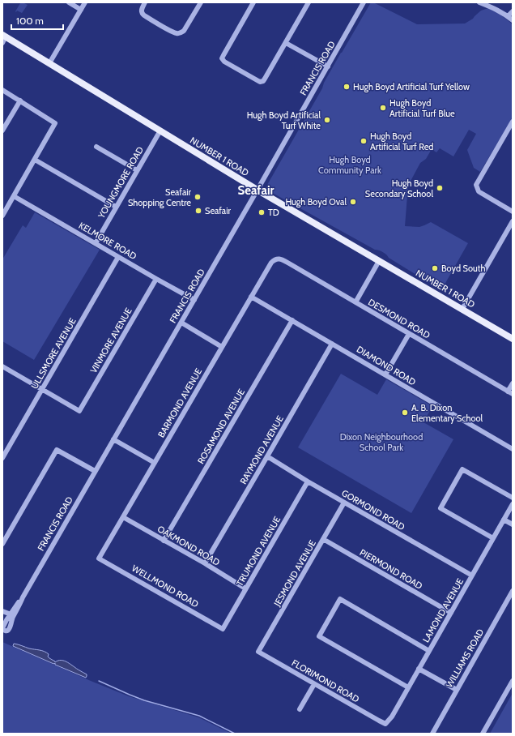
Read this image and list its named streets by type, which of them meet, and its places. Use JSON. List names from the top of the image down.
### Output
{
  "streets": {
    "main road": ["NUMBER 1 ROAD"],
    "street": [
      "FRANCIS ROAD",
      "YOUNGMORE ROAD",
      "KELMORE ROAD",
      "DESMOND ROAD",
      "VINMORE AVENUE",
      "ULLSMORE AVENUE",
      "DIAMOND ROAD",
      "BARMOND AVENUE",
      "ROSAMOND AVENUE",
      "RAYMOND AVENUE",
      "GORMOND ROAD",
      "OAKMOND ROAD",
      "TRUMOND AVENUE",
      "PIERMOND ROAD",
      "JESMOND AVENUE",
      "WELLMOND ROAD",
      "LAMOND AVENUE",
      "WILLIAMS ROAD",
      "FLORIMOND ROAD"
    ]
  },
  "crossings": [
    ["FRANCIS ROAD", "NUMBER 1 ROAD"],
    ["FRANCIS ROAD", "KELMORE ROAD"],
    ["NUMBER 1 ROAD", "YOUNGMORE ROAD"],
    ["YOUNGMORE ROAD", "KELMORE ROAD"],
    ["KELMORE ROAD", "VINMORE AVENUE"],
    ["KELMORE ROAD", "ULLSMORE AVENUE"],
    ["DESMOND ROAD", "BARMOND AVENUE"],
    ["VINMORE AVENUE", "ULLSMORE AVENUE"],
    ["DIAMOND ROAD", "BARMOND AVENUE"],
    ["DIAMOND ROAD", "ROSAMOND AVENUE"],
    ["DIAMOND ROAD", "RAYMOND AVENUE"],
    ["BARMOND AVENUE", "OAKMOND ROAD"],
    ["BARMOND AVENUE", "WELLMOND ROAD"],
    ["ROSAMOND AVENUE", "OAKMOND ROAD"],
    ["RAYMOND AVENUE", "GORMOND ROAD"],
    ["RAYMOND AVENUE", "OAKMOND ROAD"],
    ["GORMOND ROAD", "TRUMOND AVENUE"],
    ["GORMOND ROAD", "JESMOND AVENUE"],
    ["GORMOND ROAD", "LAMOND AVENUE"],
    ["OAKMOND ROAD", "TRUMOND AVENUE"],
    ["TRUMOND AVENUE", "WELLMOND ROAD"],
    ["PIERMOND ROAD", "JESMOND AVENUE"],
    ["PIERMOND ROAD", "LAMOND AVENUE"],
    ["JESMOND AVENUE", "FLORIMOND ROAD"],
    ["LAMOND AVENUE", "FLORIMOND ROAD"]
  ],
  "districts": ["Seafair"],
  "parks": ["Hugh Boyd Community Park", "Dixon Neighbourhood School Park"],
  "places": [
    "Hugh Boyd Artificial Turf Yellow",
    "Hugh Boyd Artificial Turf Blue",
    "Hugh Boyd Artificial Turf White",
    "Hugh Boyd Artificial Turf Red",
    "Hugh Boyd Secondary School",
    "Seafair Shopping Centre",
    "Hugh Boyd Oval",
    "Seafair",
    "TD",
    "Boyd South",
    "A. B. Dixon Elementary School"
  ],
  "scale_bar": "100 m"
}
